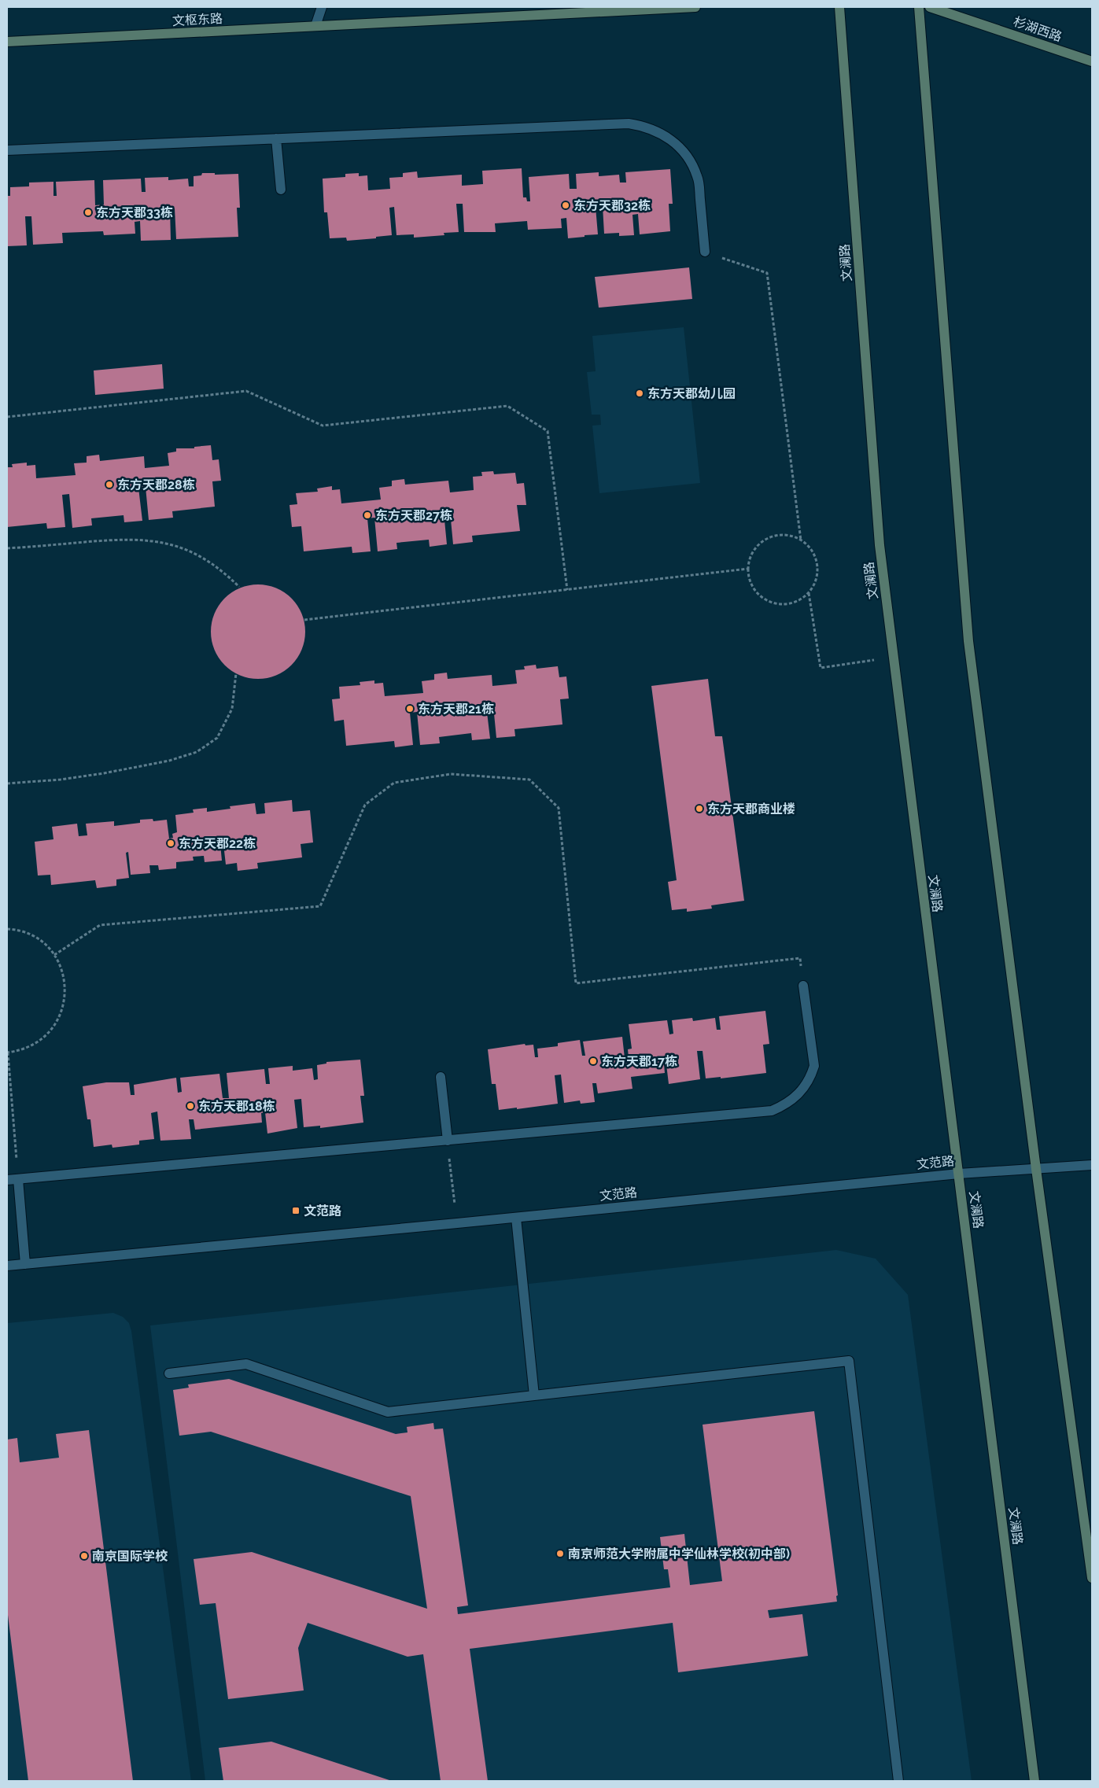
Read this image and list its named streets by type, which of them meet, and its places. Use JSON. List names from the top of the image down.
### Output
{
  "streets": {
    "main road": ["文枢东路", "杉湖西路", "文澜路"],
    "street": ["文范路"]
  },
  "crossings": [
    ["文澜路", "文范路"]
  ],
  "places": {
    "other": [
      "东方天郡32栋",
      "东方天郡33栋",
      "东方天郡幼儿园",
      "东方天郡28栋",
      "东方天郡27栋",
      "东方天郡21栋",
      "东方天郡商业楼",
      "东方天郡22栋",
      "东方天郡17栋",
      "东方天郡18栋",
      "南京师范大学附属中学仙林学校(初中部)",
      "南京国际学校"
    ],
    "transit": ["文范路"]
  }
}
